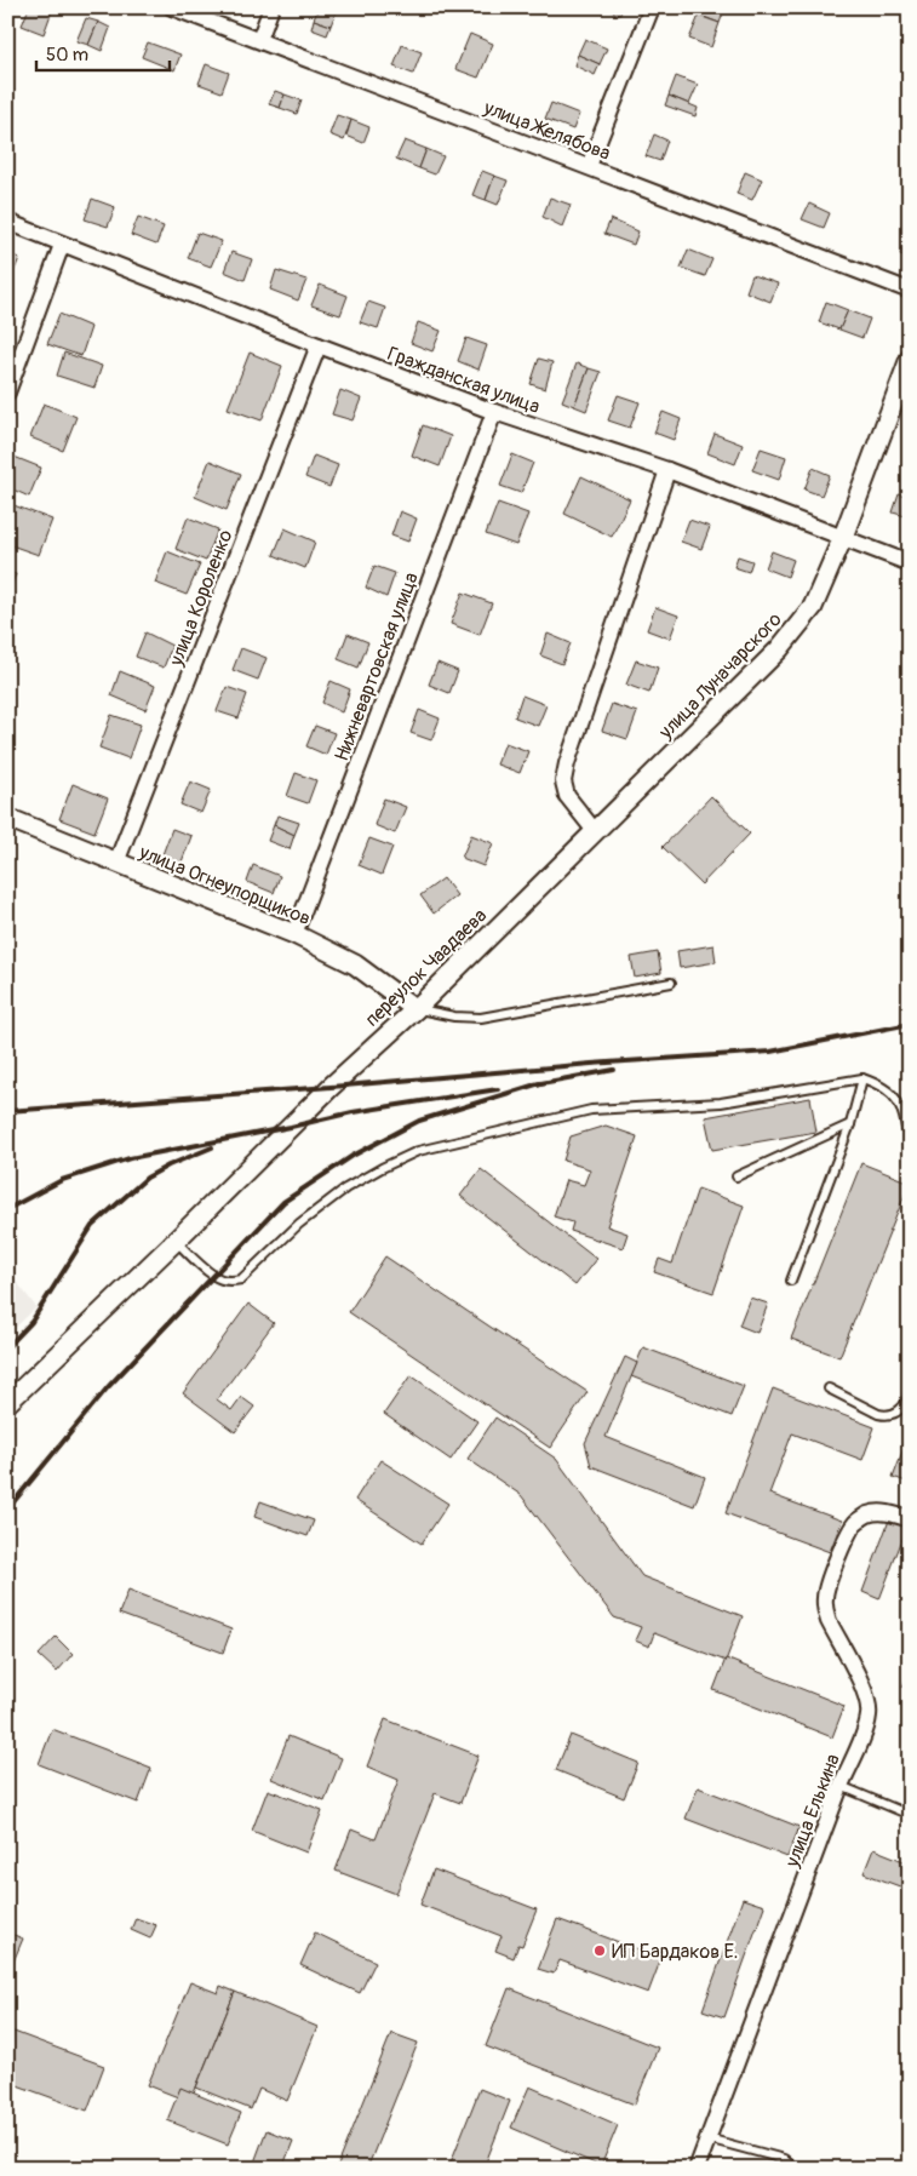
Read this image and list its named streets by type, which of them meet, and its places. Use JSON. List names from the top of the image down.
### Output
{
  "streets": {
    "street": [
      "улица Желябова",
      "Гражданская улица",
      "улица Короленко",
      "Нижневартовская улица",
      "улица Луначарского",
      "улица Огнеупорщиков",
      "переулок Чаадаева",
      "улица Елькина"
    ]
  },
  "crossings": [
    ["Гражданская улица", "улица Короленко"],
    ["Гражданская улица", "Нижневартовская улица"],
    ["Гражданская улица", "улица Луначарского"],
    ["улица Короленко", "улица Огнеупорщиков"],
    ["Нижневартовская улица", "улица Огнеупорщиков"],
    ["улица Луначарского", "переулок Чаадаева"],
    ["улица Огнеупорщиков", "переулок Чаадаева"]
  ],
  "places": ["ИП Бардаков Е."],
  "scale_bar": "50 m"
}
